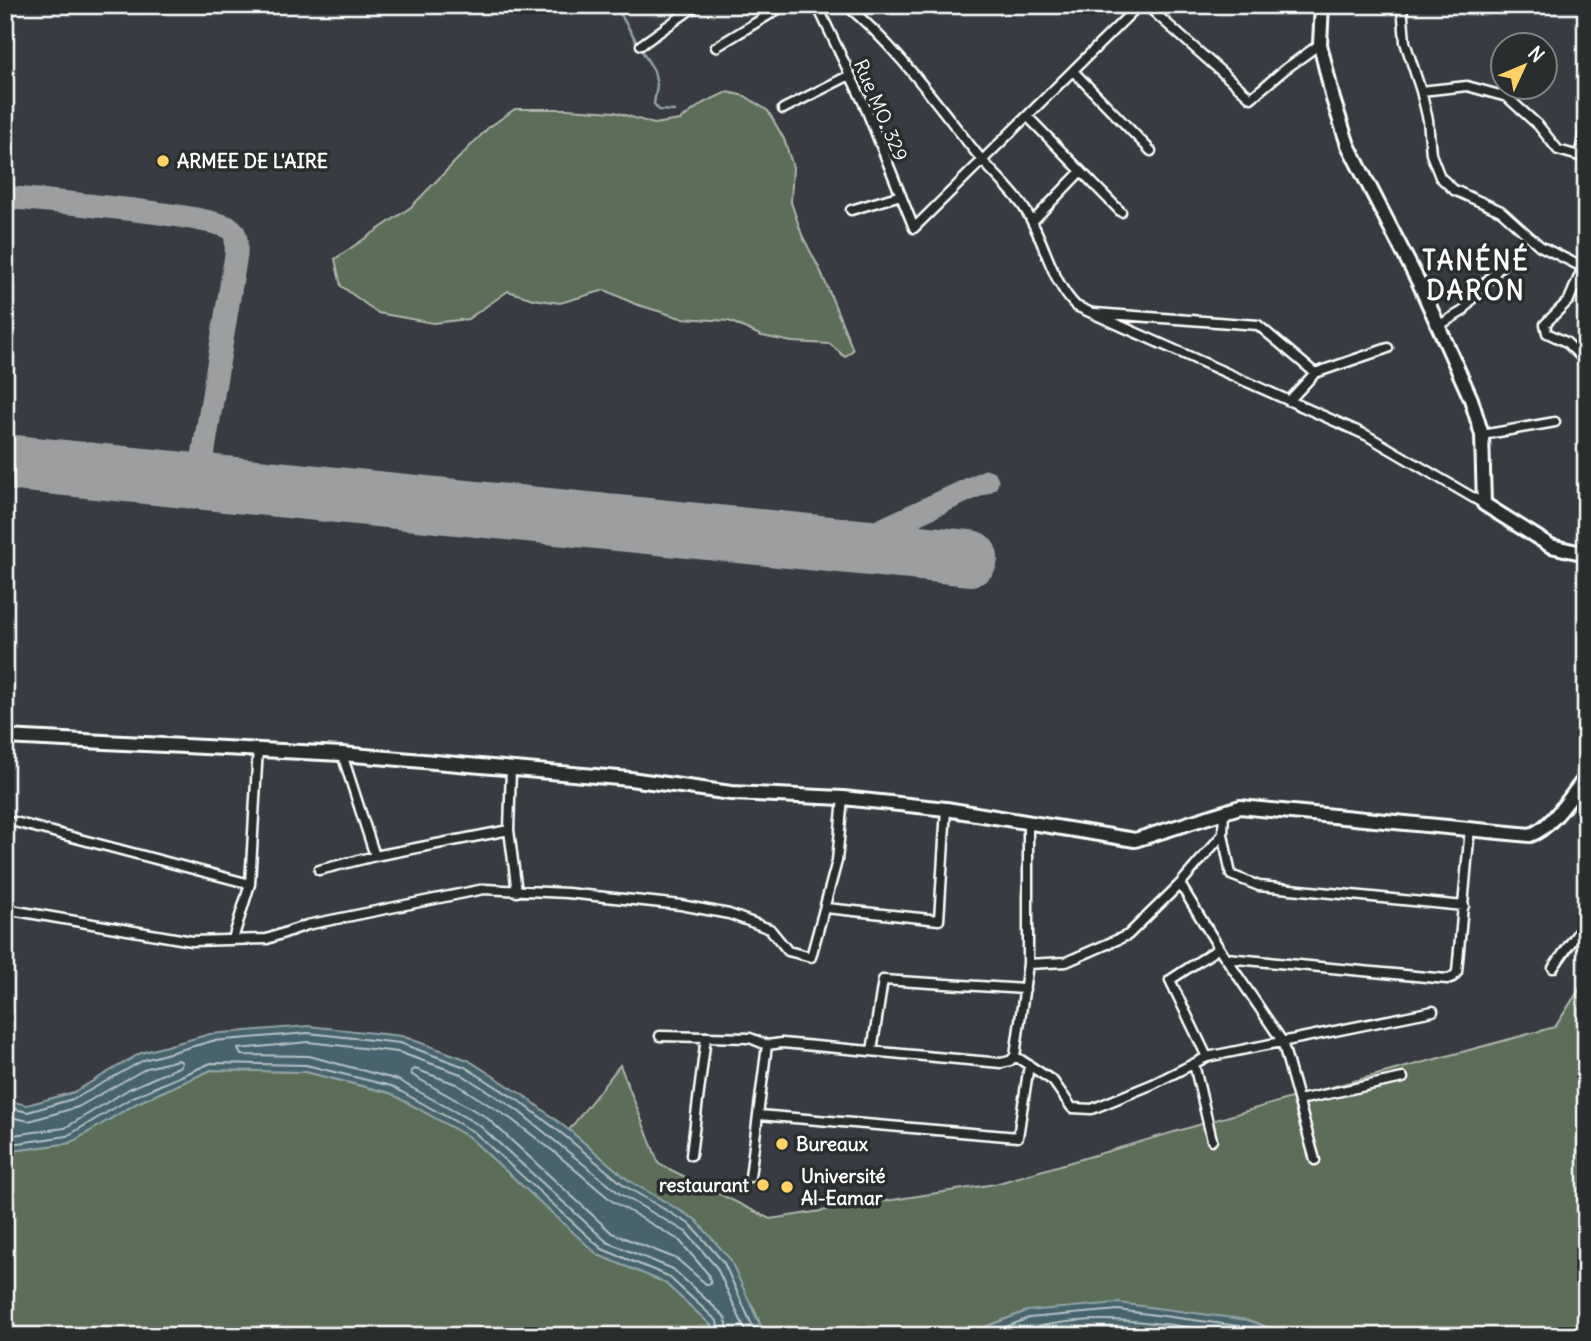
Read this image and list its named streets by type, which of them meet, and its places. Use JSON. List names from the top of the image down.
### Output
{
  "streets": {
    "street": ["Rue MO. 329"]
  },
  "districts": ["TANÉNÉ DARON"],
  "places": [
    "ARMEE DE L'AIRE",
    "Bureaux",
    "restaurant",
    "Université Al-Eamar"
  ],
  "north": "top right"
}
